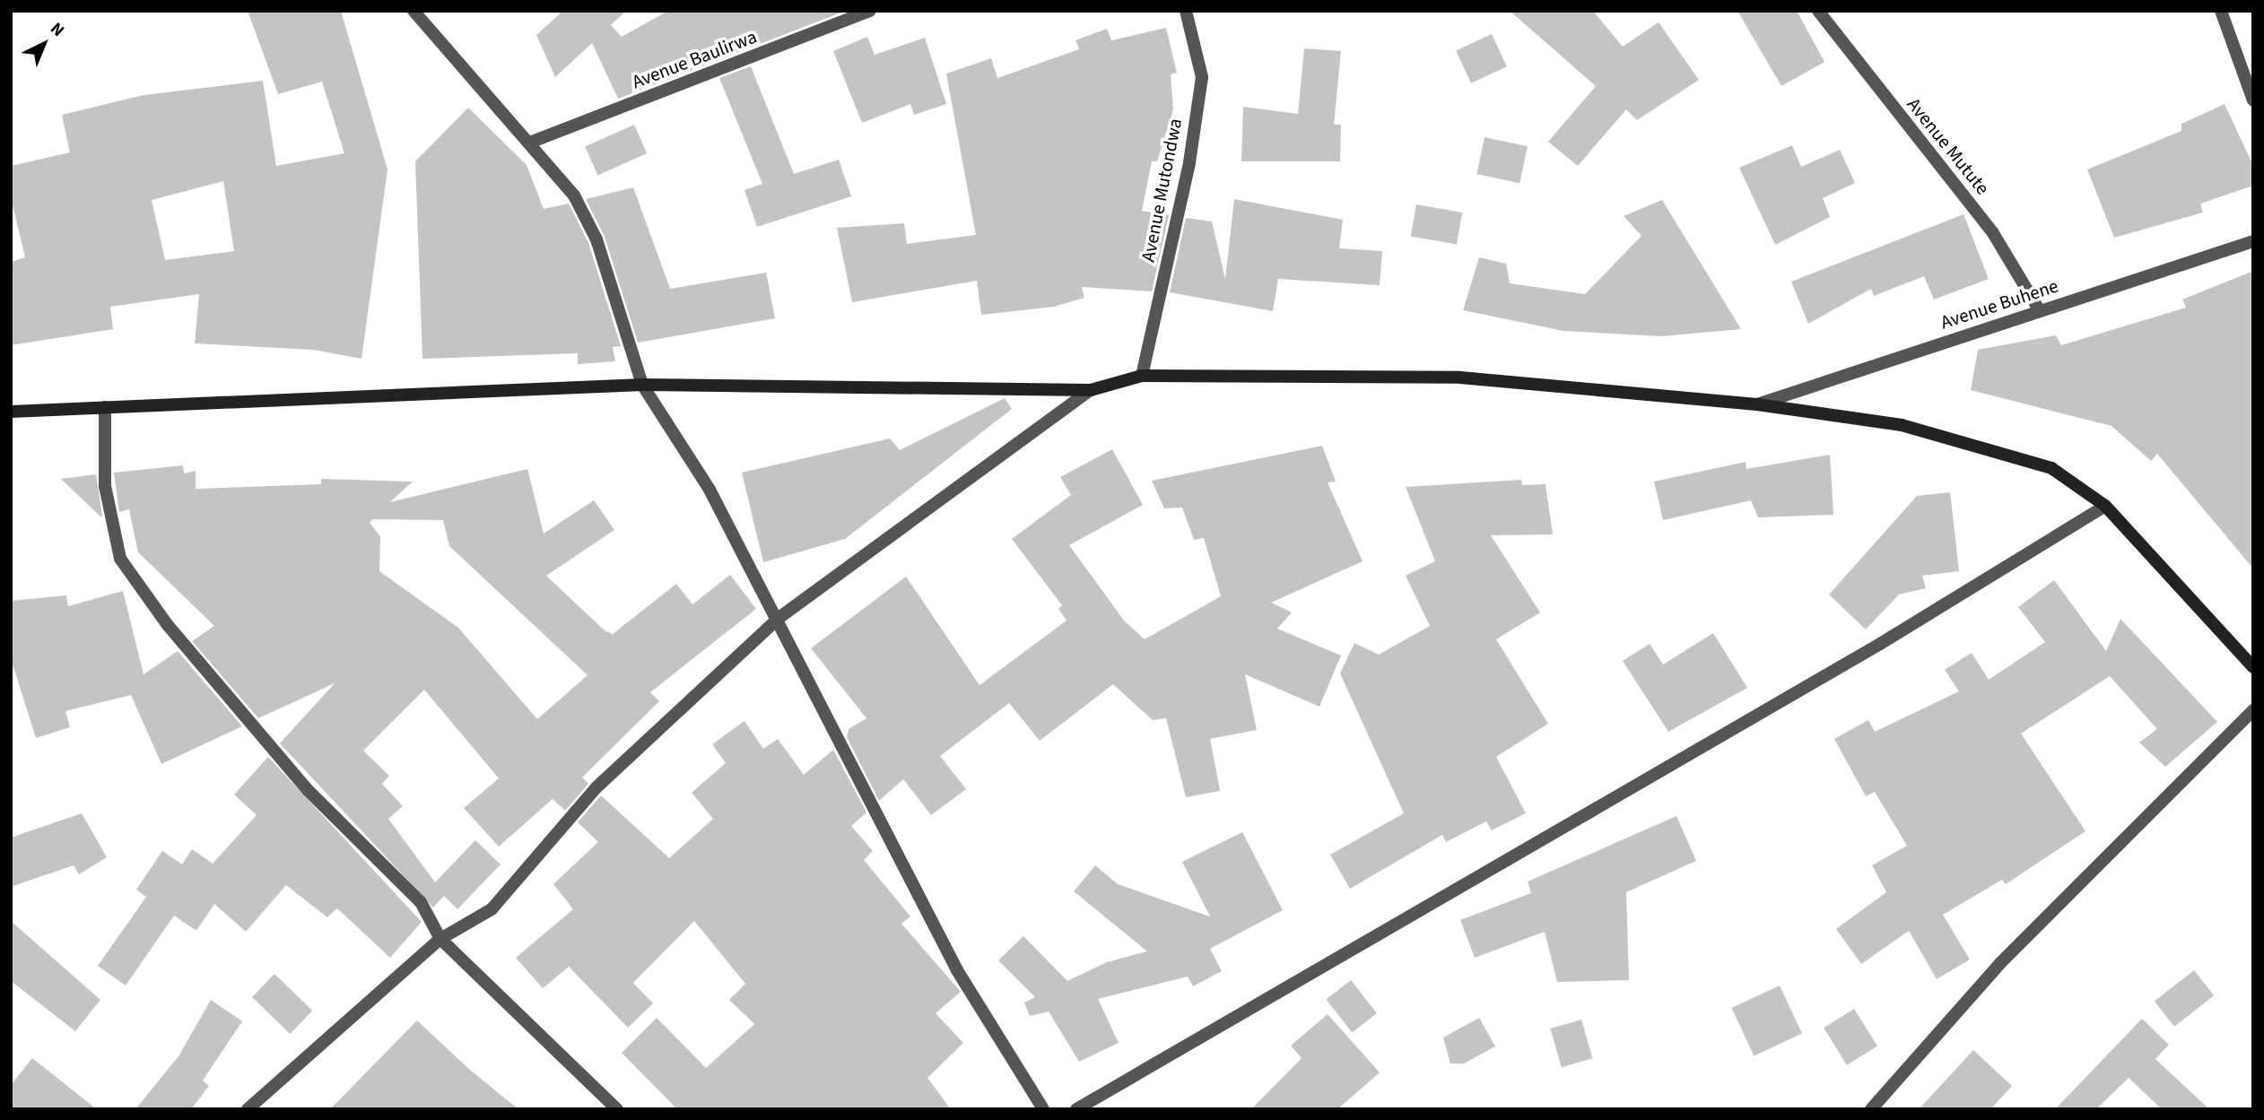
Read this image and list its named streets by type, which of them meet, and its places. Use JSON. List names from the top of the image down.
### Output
{
  "streets": {
    "street": [
      "Avenue Baulirwa",
      "Avenue Mutute",
      "Avenue Mutondwa",
      "Avenue Buhene"
    ]
  },
  "crossings": [
    ["Avenue Mutute", "Avenue Buhene"]
  ],
  "north": "top right"
}
